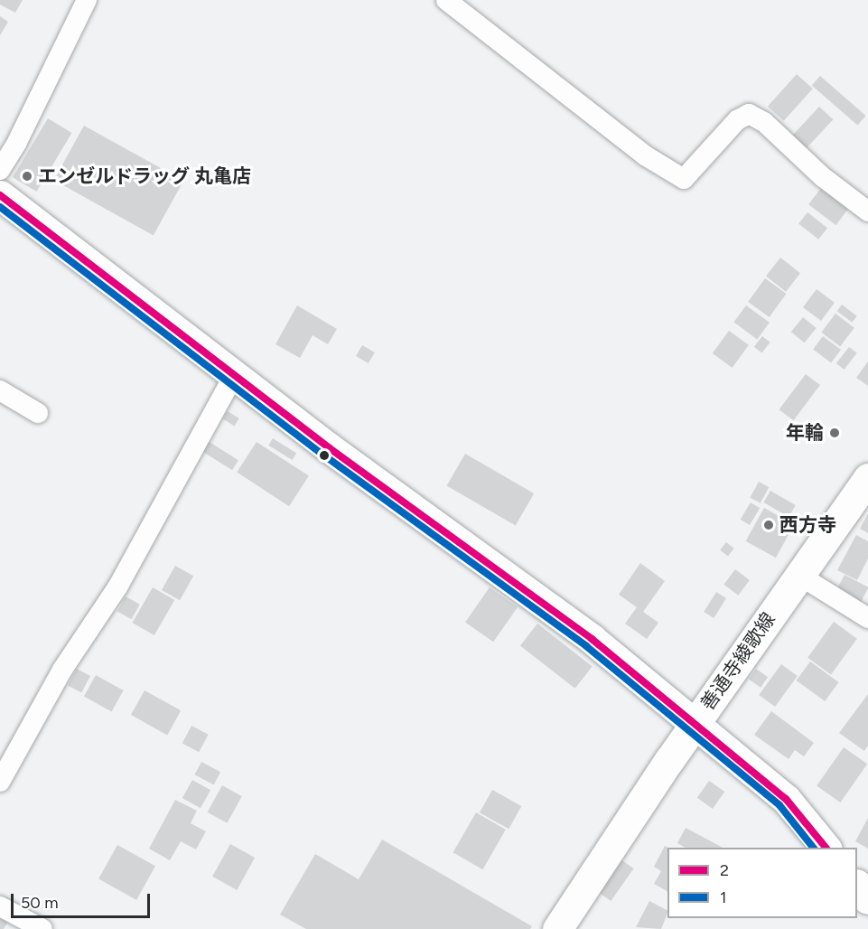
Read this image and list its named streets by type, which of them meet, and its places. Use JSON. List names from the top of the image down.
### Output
{
  "streets": {
    "main road": ["善通寺綾歌線"]
  },
  "places": ["エンゼルドラッグ 丸亀店", "年輪", "西方寺"],
  "lines": ["transit line 2", "transit line 1"],
  "legend": ["2", "1"],
  "scale_bar": "50 m"
}
